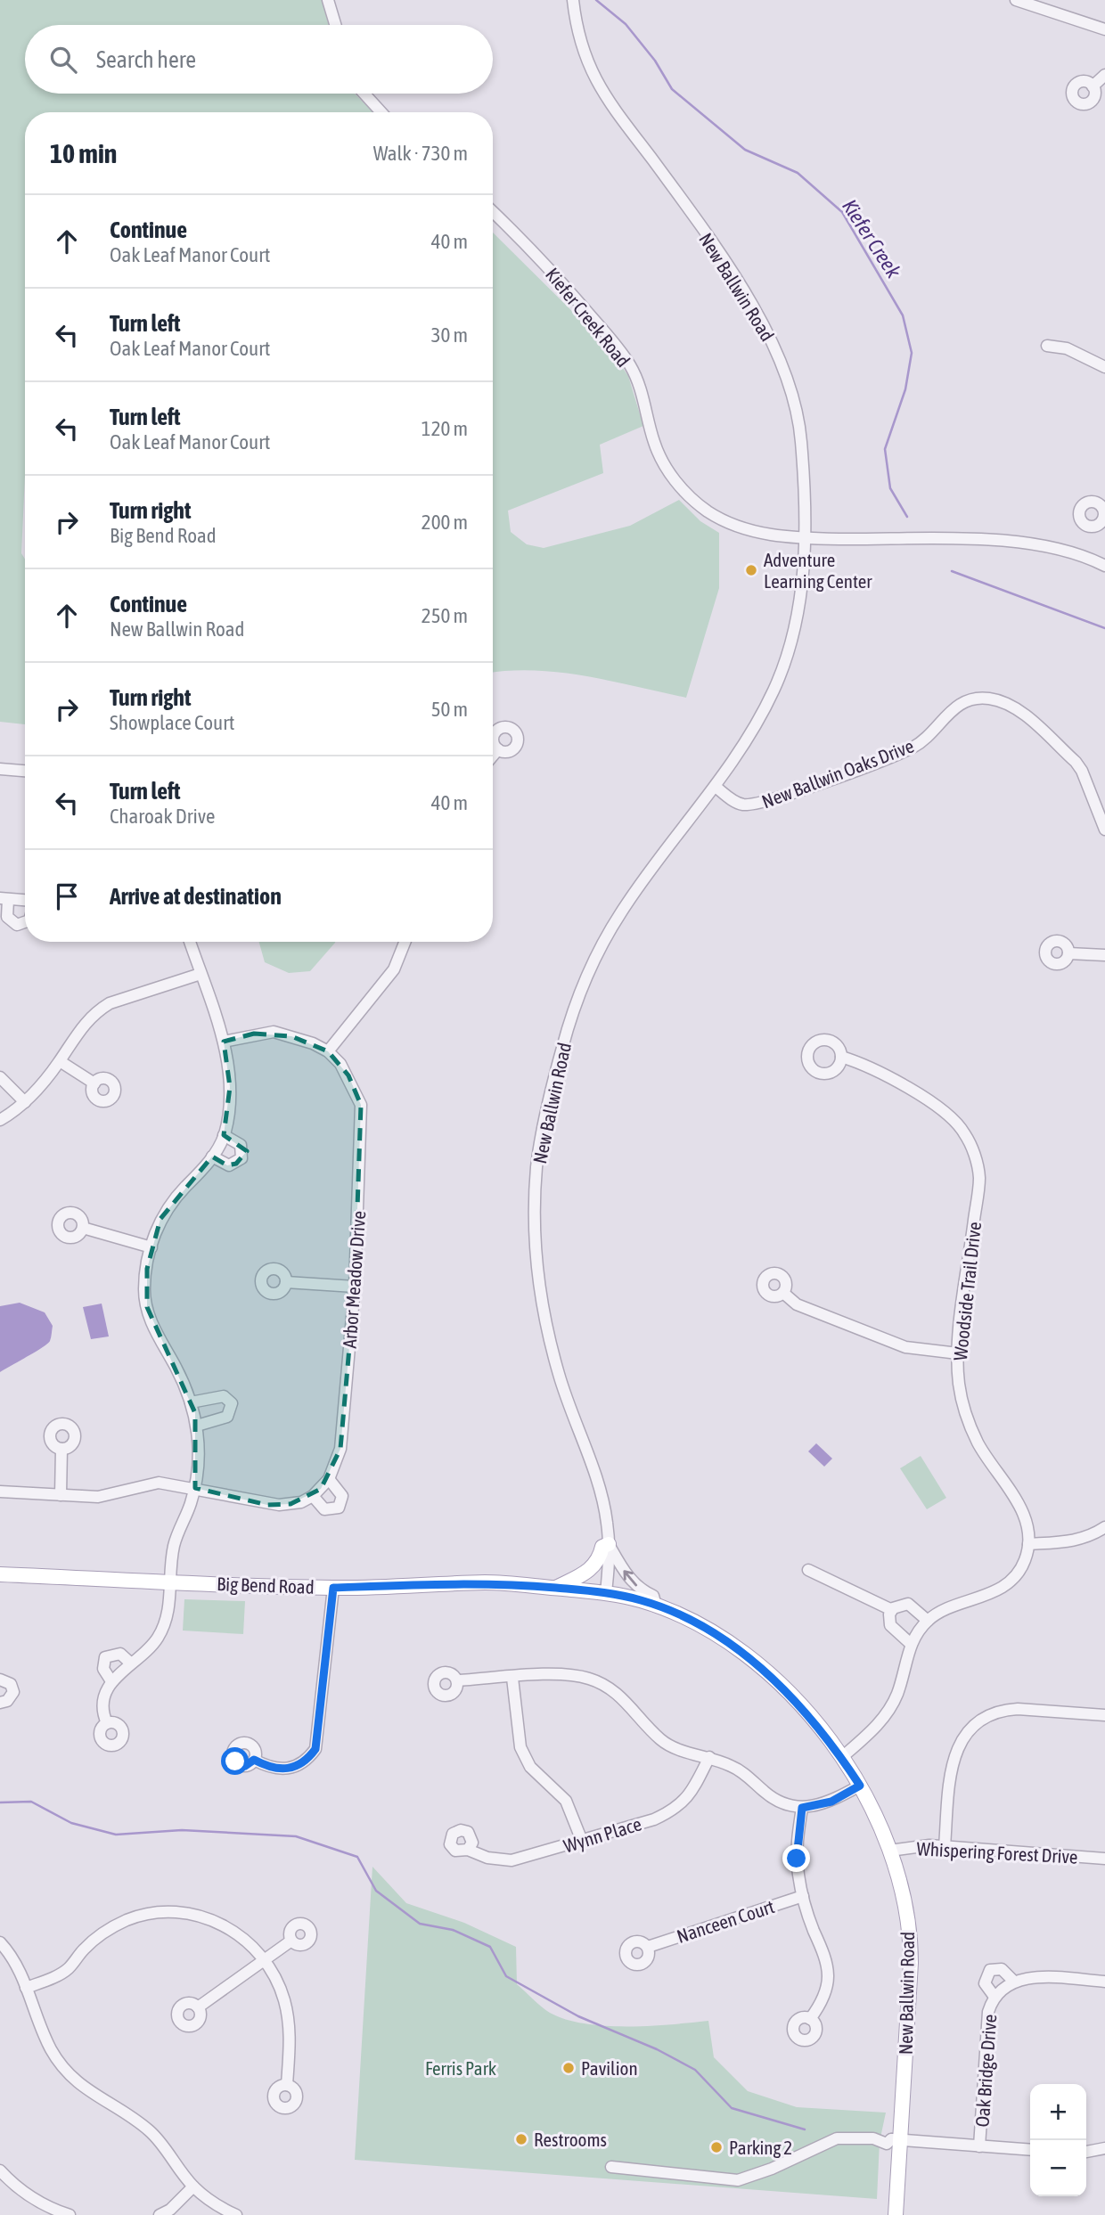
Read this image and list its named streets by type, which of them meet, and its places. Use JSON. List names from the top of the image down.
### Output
{
  "streets": {
    "main road": ["New Ballwin Road", "Big Bend Road"],
    "street": [
      "Kiefer Creek Road",
      "New Ballwin Oaks Drive",
      "Arbor Meadow Drive",
      "Woodside Trail Drive",
      "Wynn Place",
      "Whispering Forest Drive",
      "Nanceen Court",
      "Oak Bridge Drive"
    ]
  },
  "crossings": [
    ["New Ballwin Road", "Kiefer Creek Road"],
    ["New Ballwin Road", "New Ballwin Oaks Drive"],
    ["New Ballwin Road", "Big Bend Road"],
    ["New Ballwin Road", "Whispering Forest Drive"]
  ],
  "water": ["Kiefer Creek"],
  "parks": ["Ferris Park"],
  "places": [
    "Adventure Learning Center",
    "Pavilion",
    "Restrooms",
    "Parking 2"
  ],
  "page": {
    "search": "Search here",
    "heading": ["10 min", "Walk · 730 m"],
    "list": [
      ["Continue", "Oak Leaf Manor Court", "40 m"],
      ["Turn left", "Oak Leaf Manor Court", "30 m"],
      ["Turn left", "Oak Leaf Manor Court", "120 m"],
      ["Turn right", "Big Bend Road", "200 m"],
      ["Continue", "New Ballwin Road", "250 m"],
      ["Turn right", "Showplace Court", "50 m"],
      ["Turn left", "Charoak Drive", "40 m"],
      "Arrive at destination"
    ],
    "map_buttons": ["+", "−"]
  }
}
